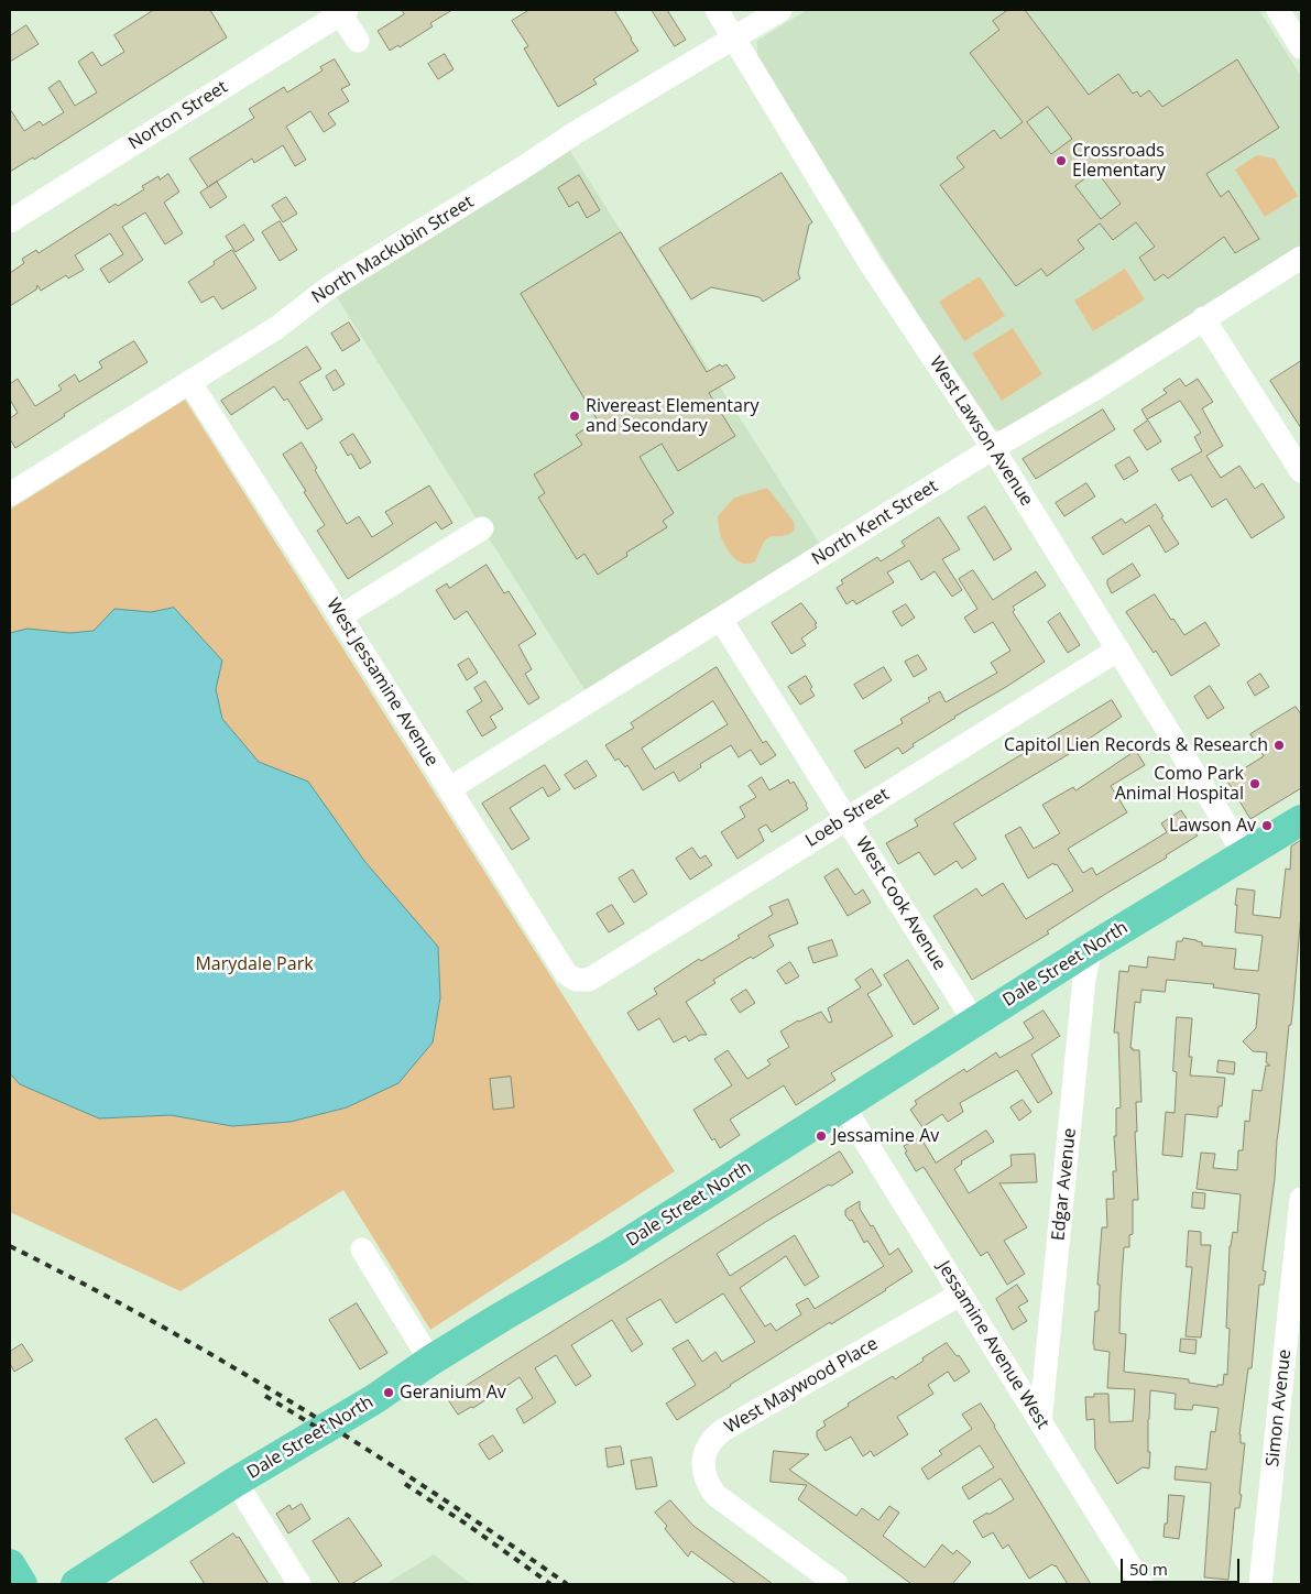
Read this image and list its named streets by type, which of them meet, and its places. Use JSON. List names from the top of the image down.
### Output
{
  "streets": {
    "main road": ["Dale Street North"],
    "street": [
      "Norton Street",
      "North Mackubin Street",
      "West Lawson Avenue",
      "North Kent Street",
      "West Jessamine Avenue",
      "Loeb Street",
      "West Cook Avenue",
      "Edgar Avenue",
      "Jessamine Avenue West",
      "West Maywood Place",
      "Simon Avenue"
    ]
  },
  "crossings": [
    ["North Mackubin Street", "West Lawson Avenue"],
    ["North Mackubin Street", "West Jessamine Avenue"],
    ["West Lawson Avenue", "North Kent Street"],
    ["West Lawson Avenue", "Loeb Street"],
    ["West Lawson Avenue", "Dale Street North"],
    ["North Kent Street", "West Jessamine Avenue"],
    ["North Kent Street", "West Cook Avenue"],
    ["West Jessamine Avenue", "Loeb Street"],
    ["Loeb Street", "West Cook Avenue"],
    ["West Cook Avenue", "Dale Street North"],
    ["Dale Street North", "Edgar Avenue"],
    ["Dale Street North", "Jessamine Avenue West"],
    ["Edgar Avenue", "Jessamine Avenue West"],
    ["Jessamine Avenue West", "West Maywood Place"]
  ],
  "parks": ["Marydale Park"],
  "places": [
    "Crossroads Elementary",
    "Rivereast Elementary and Secondary",
    "Capitol Lien Records & Research",
    "Como Park Animal Hospital",
    "Lawson Av",
    "Jessamine Av",
    "Geranium Av"
  ],
  "scale_bar": "50 m"
}
